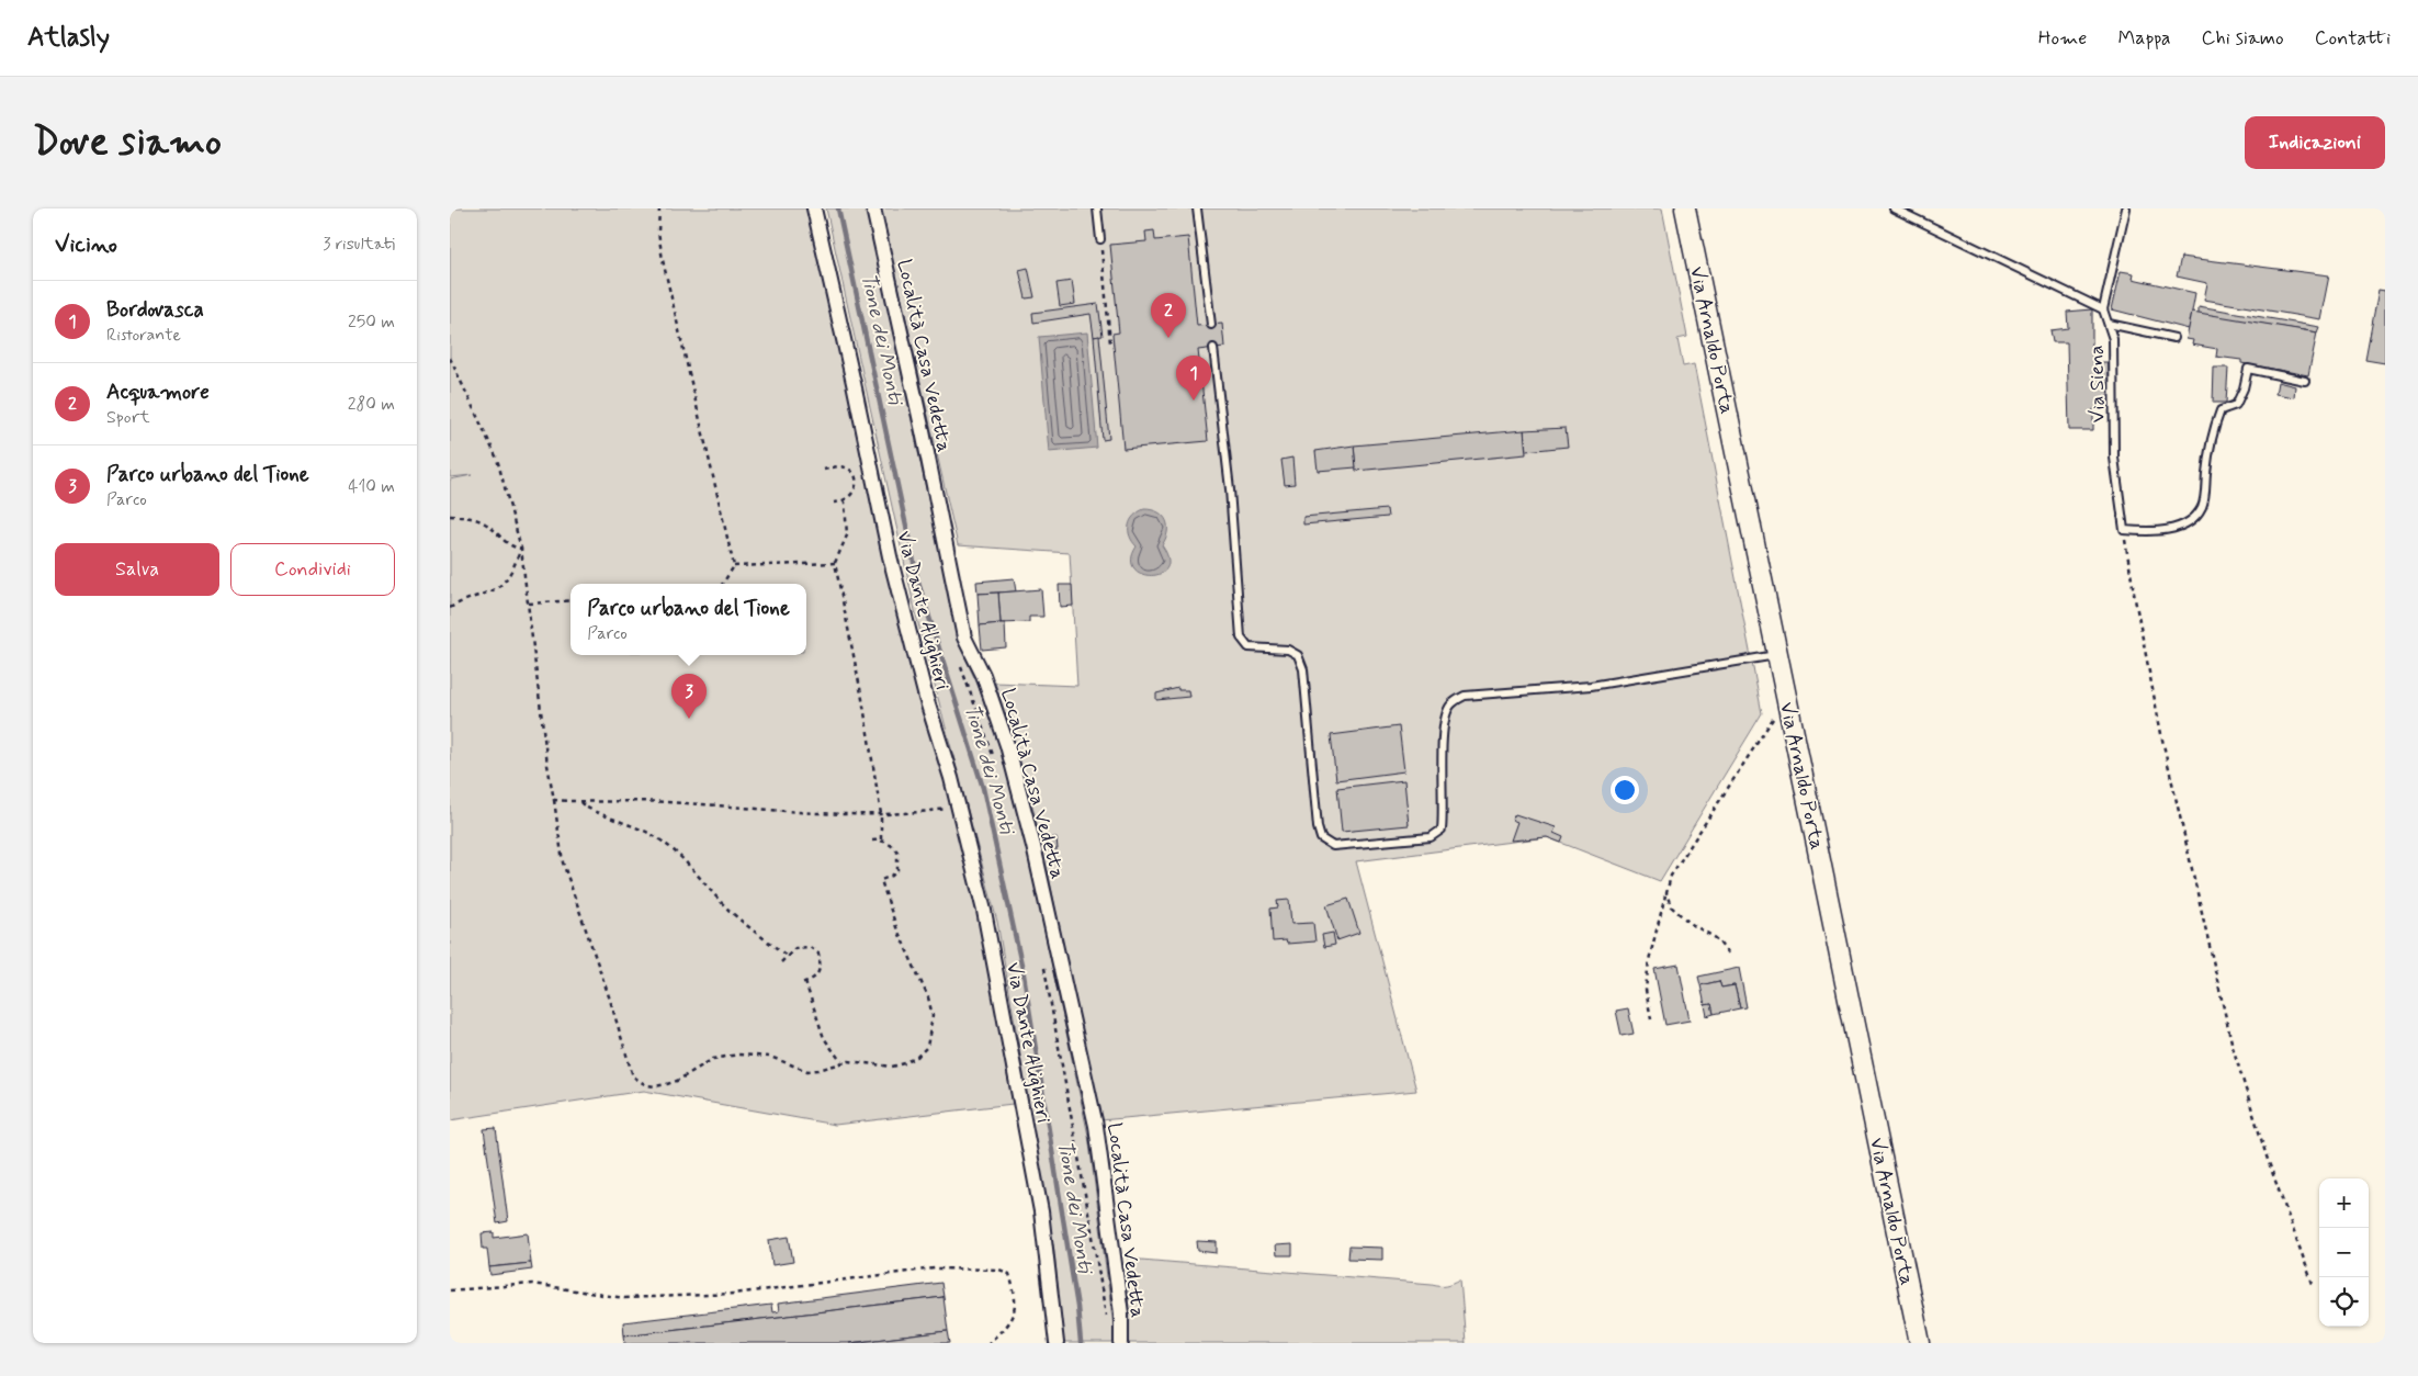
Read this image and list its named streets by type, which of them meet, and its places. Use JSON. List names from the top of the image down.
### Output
{
  "streets": {
    "street": ["Via Arnaldo Porta", "Località Casa Vedetta", "Via Dante Alighieri"],
    "lane": ["Via Siena"]
  },
  "water": ["Tione dei Monti"],
  "page": {
    "header": "Atlasly",
    "nav": [
      "Home",
      "Mappa",
      "Chi siamo",
      "Contatti"
    ],
    "buttons": [
      "Indicazioni",
      ["Salva", "Condividi"]
    ],
    "title": "Dove siamo",
    "heading": ["Vicino", "3 risultati"],
    "list": [
      {
        "mark": "1",
        "name": "Bordovasca",
        "note": "Ristorante",
        "value": "250 m"
      },
      {
        "mark": "2",
        "name": "Acquamore",
        "note": "Sport",
        "value": "280 m"
      },
      {
        "mark": "3",
        "name": "Parco urbano del Tione",
        "note": "Parco",
        "value": "410 m"
      }
    ],
    "pins": ["2", "1", "3"],
    "popup": ["Parco urbano del Tione", "Parco"],
    "map_buttons": ["+", "−"]
  }
}
